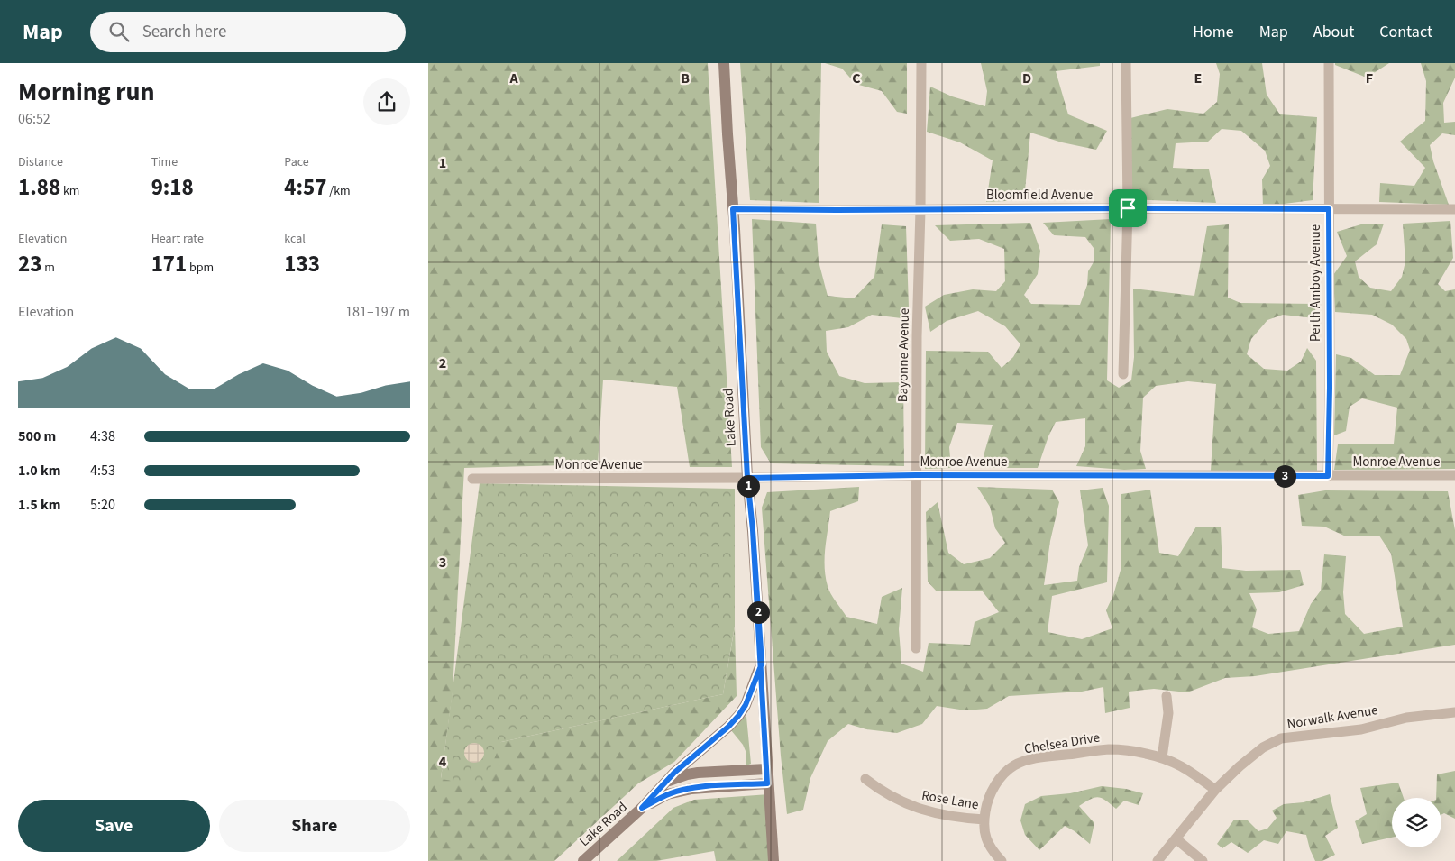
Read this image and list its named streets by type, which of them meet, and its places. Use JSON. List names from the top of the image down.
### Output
{
  "streets": {
    "street": [
      "Bloomfield Avenue",
      "Perth Amboy Avenue",
      "Bayonne Avenue",
      "Lake Road",
      "Monroe Avenue",
      "Norwalk Avenue",
      "Chelsea Drive",
      "Rose Lane"
    ]
  },
  "crossings": [
    ["Bloomfield Avenue", "Perth Amboy Avenue"],
    ["Bloomfield Avenue", "Bayonne Avenue"],
    ["Bloomfield Avenue", "Lake Road"],
    ["Perth Amboy Avenue", "Monroe Avenue"],
    ["Bayonne Avenue", "Monroe Avenue"],
    ["Lake Road", "Monroe Avenue"],
    ["Norwalk Avenue", "Chelsea Drive"],
    ["Chelsea Drive", "Rose Lane"]
  ],
  "page": {
    "header": "Map",
    "search": "Search here",
    "nav": [
      "Home",
      "Map",
      "About",
      "Contact"
    ],
    "heading": ["Morning run", "06:52"],
    "stats": [
      ["Distance", "1.88 km"],
      ["Time", "9:18"],
      ["Pace", "4:57 /km"],
      ["Elevation", "23 m"],
      ["Heart rate", "171 bpm"],
      ["kcal", "133"]
    ],
    "chart": ["Elevation", "181–197 m"],
    "list": [
      {
        "name": "500 m",
        "note": "4:38"
      },
      {
        "name": "1.0 km",
        "note": "4:53"
      },
      {
        "name": "1.5 km",
        "note": "5:20"
      }
    ],
    "pins": ["3", "1", "2"],
    "buttons": ["Save", "Share"]
  },
  "grid": {
    "columns": [
      "A",
      "B",
      "C",
      "D",
      "E",
      "F"
    ],
    "rows": [
      "1",
      "2",
      "3",
      "4"
    ]
  }
}
